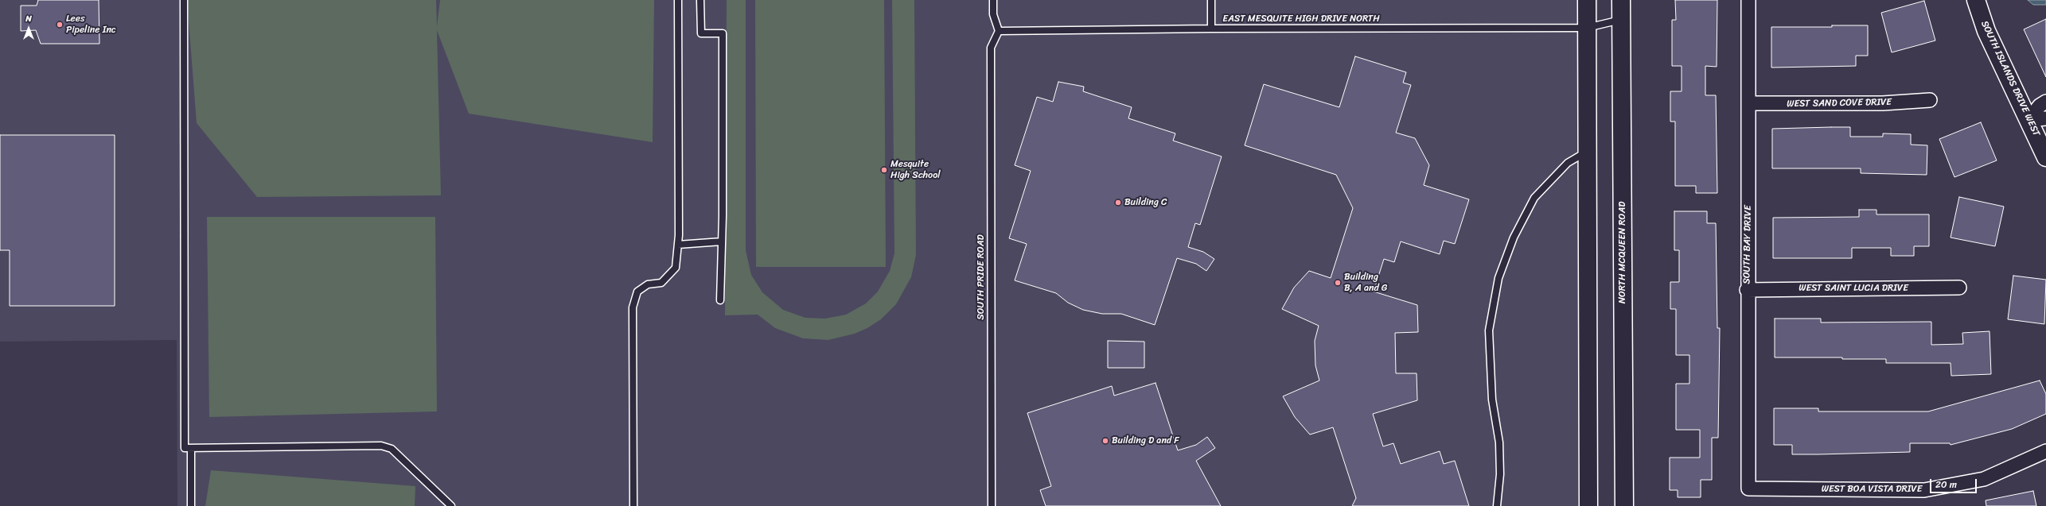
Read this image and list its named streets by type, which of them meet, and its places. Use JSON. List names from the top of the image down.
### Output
{
  "streets": {
    "main road": ["SOUTH ISLANDS DRIVE WEST", "NORTH MCQUEEN ROAD"],
    "street": [
      "WEST SAND COVE DRIVE",
      "SOUTH BAY DRIVE",
      "WEST SAINT LUCIA DRIVE",
      "WEST BOA VISTA DRIVE"
    ],
    "lane": ["EAST MESQUITE HIGH DRIVE NORTH", "SOUTH PRIDE ROAD"]
  },
  "crossings": [
    ["EAST MESQUITE HIGH DRIVE NORTH", "NORTH MCQUEEN ROAD"],
    ["EAST MESQUITE HIGH DRIVE NORTH", "SOUTH PRIDE ROAD"],
    ["WEST SAND COVE DRIVE", "SOUTH BAY DRIVE"],
    ["SOUTH BAY DRIVE", "WEST SAINT LUCIA DRIVE"],
    ["SOUTH BAY DRIVE", "WEST BOA VISTA DRIVE"]
  ],
  "places": [
    "Lees Pipeline Inc",
    "Mesquite High School",
    "Building C",
    "Building B, A and G",
    "Building D and F"
  ],
  "scale_bar": "20 m",
  "north": "top"
}
